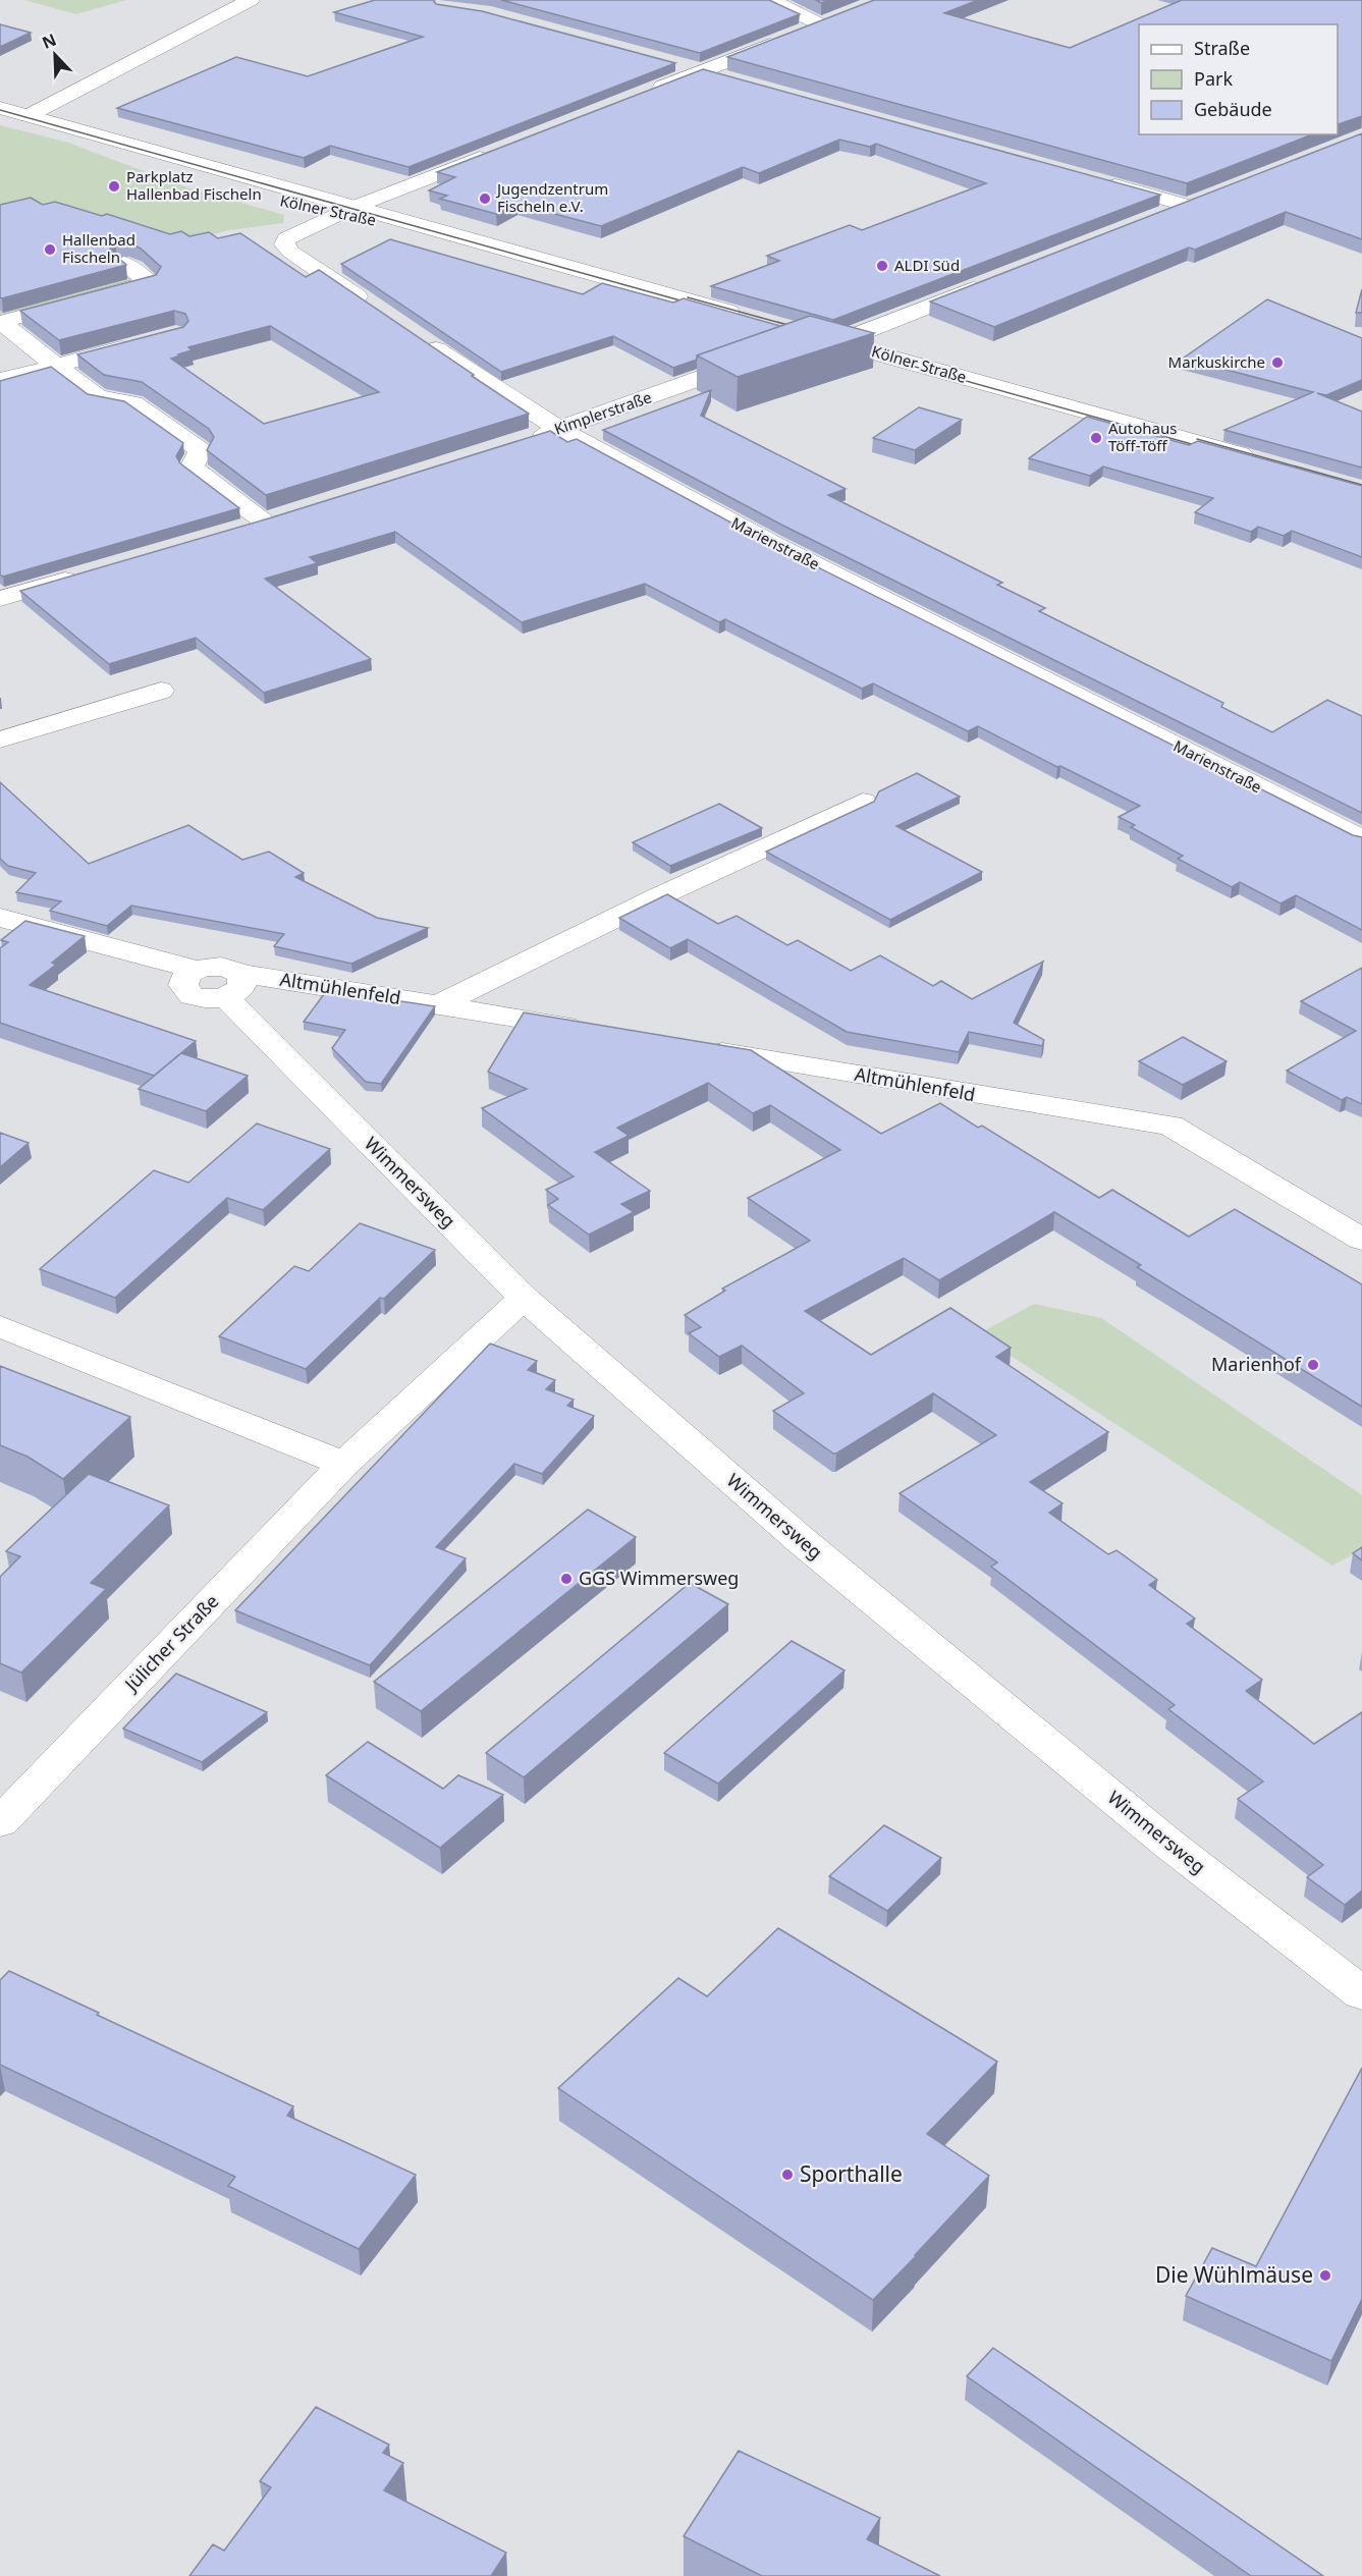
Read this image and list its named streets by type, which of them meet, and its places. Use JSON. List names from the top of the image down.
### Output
{
  "streets": {
    "street": [
      "Kölner Straße",
      "Kimplerstraße",
      "Marienstraße",
      "Altmühlenfeld",
      "Wimmersweg",
      "Jülicher Straße"
    ]
  },
  "crossings": [
    ["Kimplerstraße", "Marienstraße"],
    ["Altmühlenfeld", "Wimmersweg"],
    ["Wimmersweg", "Jülicher Straße"]
  ],
  "places": [
    "Parkplatz Hallenbad Fischeln",
    "Jugendzentrum Fischeln e.V.",
    "Hallenbad Fischeln",
    "ALDI Süd",
    "Markuskirche",
    "Autohaus Töff-Töff",
    "Marienhof",
    "GGS Wimmersweg",
    "Sporthalle",
    "Die Wühlmäuse"
  ],
  "legend": ["Straße", "Park", "Gebäude"],
  "north": "top left"
}
